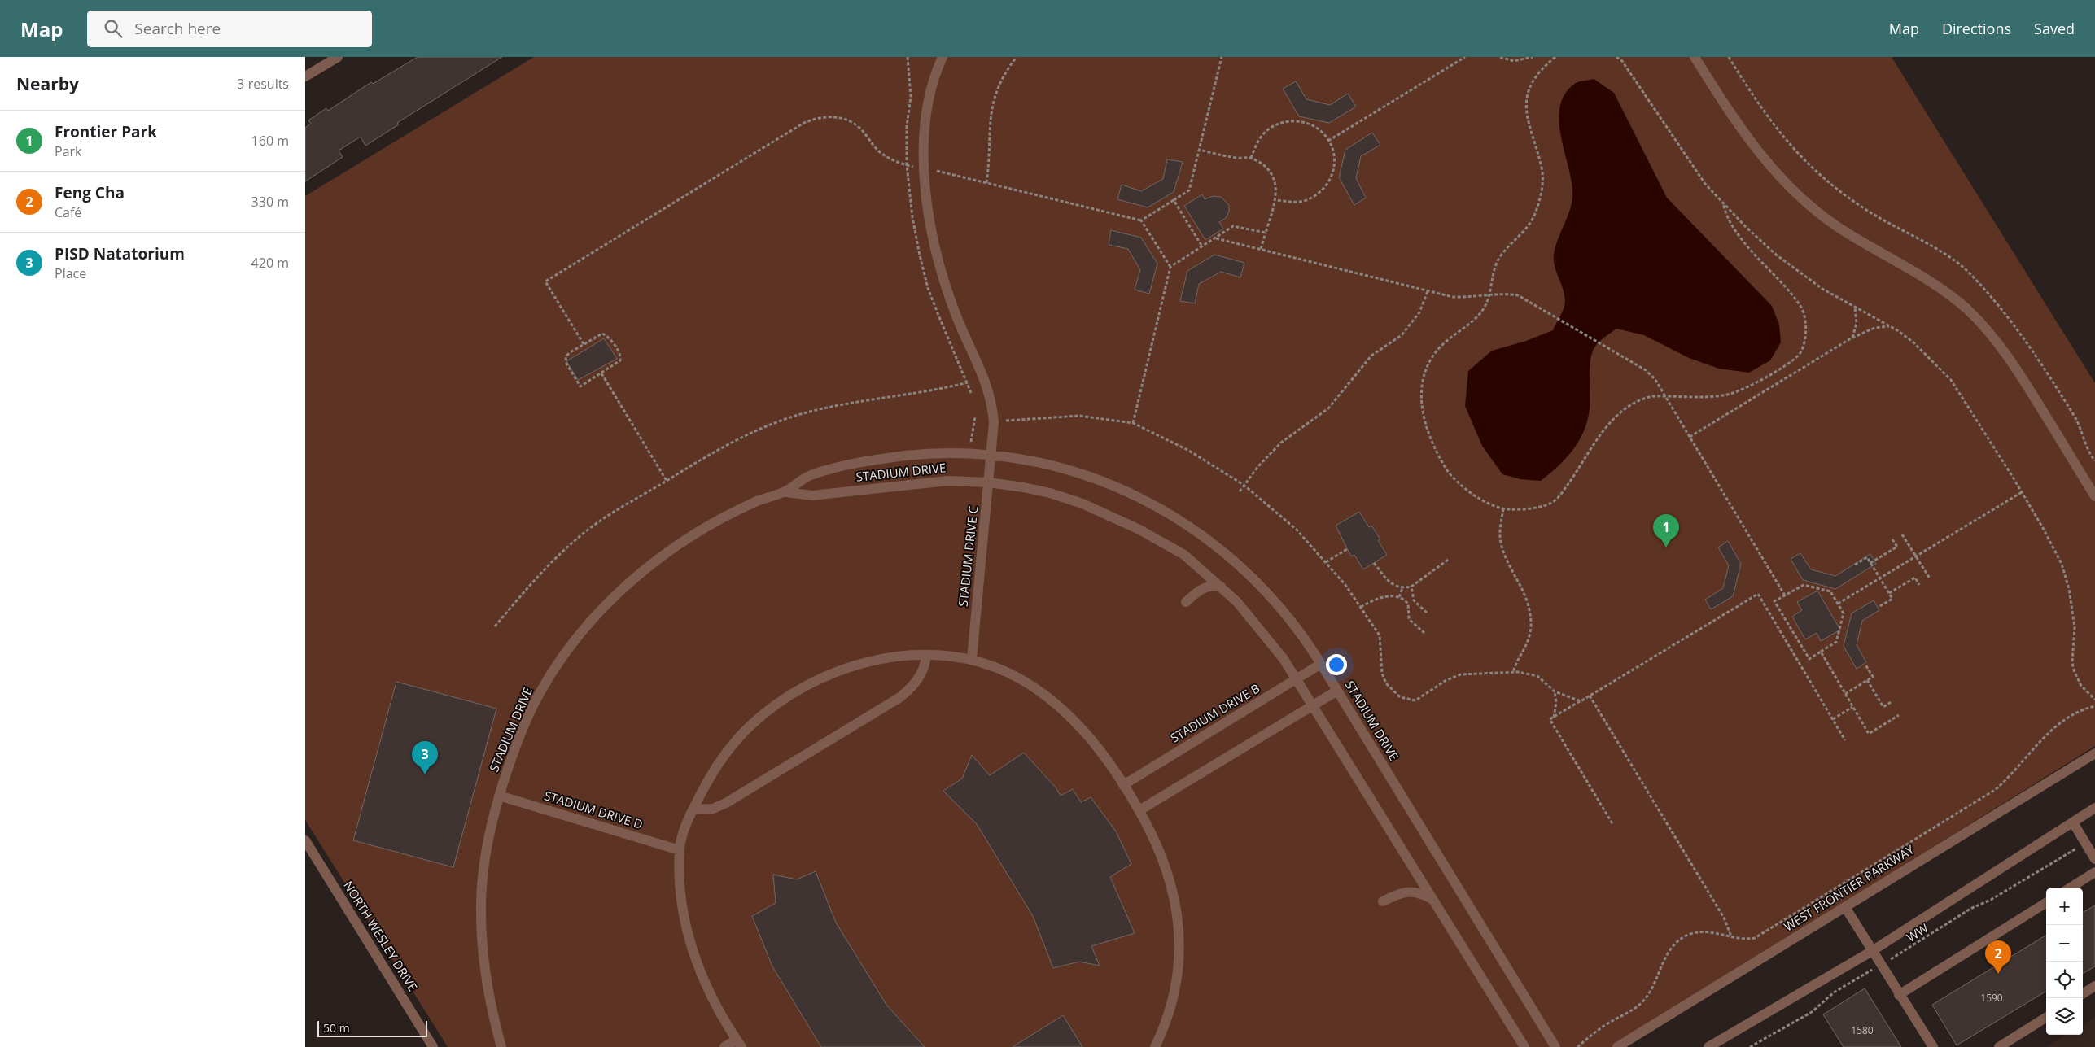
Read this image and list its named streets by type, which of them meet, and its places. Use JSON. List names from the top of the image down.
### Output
{
  "streets": {
    "street": [
      "STADIUM DRIVE",
      "STADIUM DRIVE C",
      "STADIUM DRIVE B",
      "STADIUM DRIVE D",
      "WEST FRONTIER PARKWAY",
      "NORTH WESLEY DRIVE"
    ],
    "path": ["WW"]
  },
  "crossings": [
    ["STADIUM DRIVE", "STADIUM DRIVE C"],
    ["STADIUM DRIVE", "STADIUM DRIVE B"],
    ["STADIUM DRIVE", "STADIUM DRIVE D"]
  ],
  "house_numbers": ["1590", "1580"],
  "scale_bar": "50 m",
  "page": {
    "header": "Map",
    "search": "Search here",
    "nav": ["Map", "Directions", "Saved"],
    "heading": ["Nearby", "3 results"],
    "list": [
      {
        "mark": "1",
        "name": "Frontier Park",
        "note": "Park",
        "value": "160 m"
      },
      {
        "mark": "2",
        "name": "Feng Cha",
        "note": "Café",
        "value": "330 m"
      },
      {
        "mark": "3",
        "name": "PISD Natatorium",
        "note": "Place",
        "value": "420 m"
      }
    ],
    "pins": ["1", "3", "2"],
    "map_buttons": ["+", "−"],
    "scale": "50 m"
  }
}
